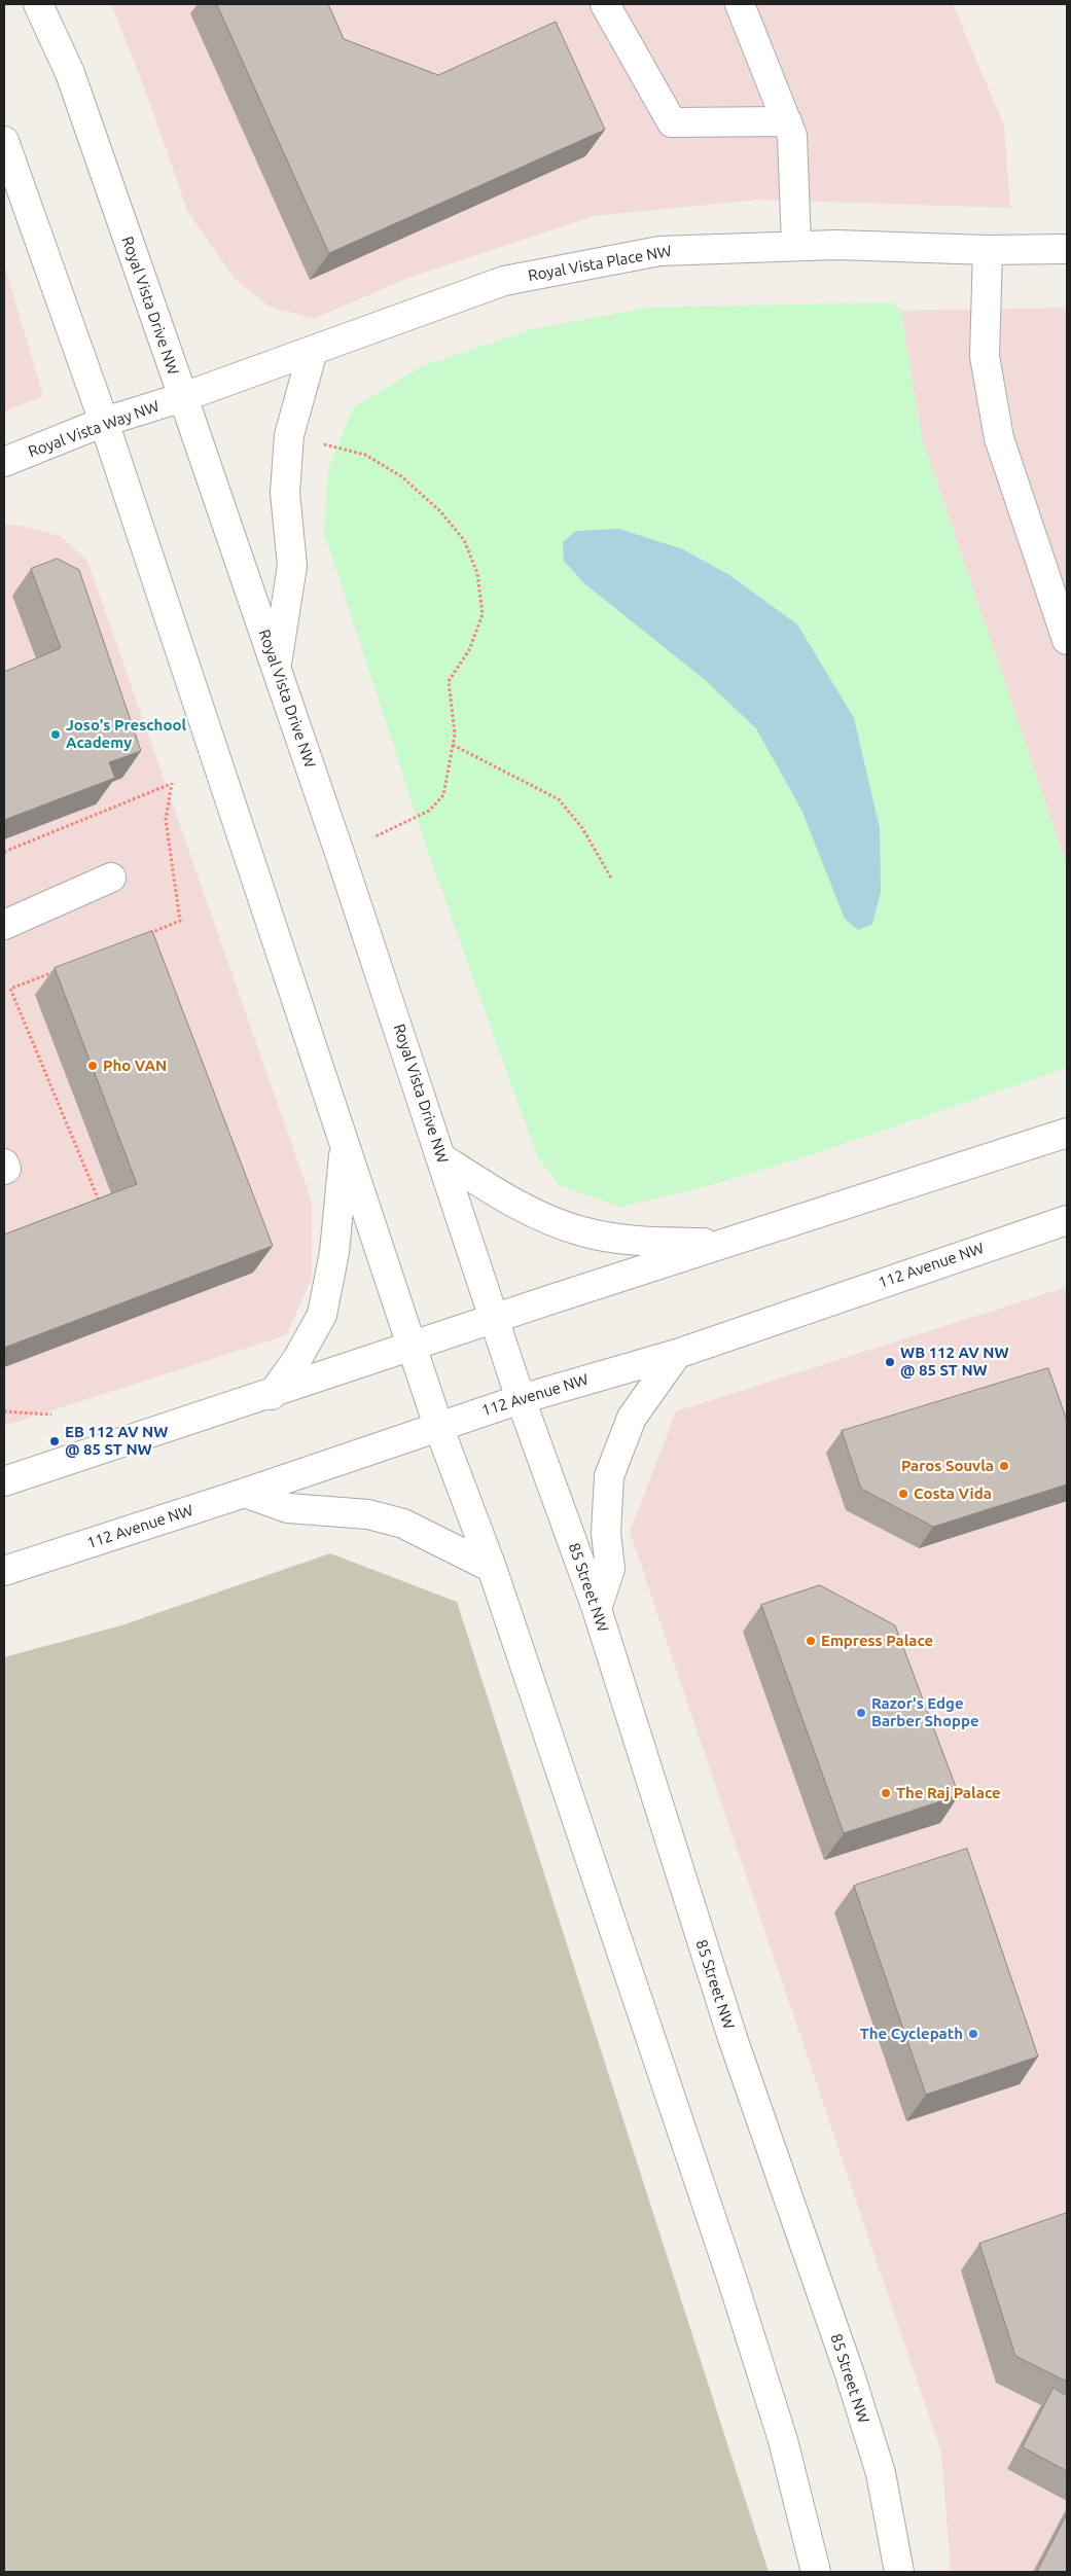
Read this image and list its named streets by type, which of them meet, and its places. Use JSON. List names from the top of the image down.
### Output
{
  "streets": {
    "street": [
      "Royal Vista Place NW",
      "Royal Vista Drive NW",
      "Royal Vista Way NW",
      "112 Avenue NW",
      "85 Street NW"
    ]
  },
  "crossings": [
    ["Royal Vista Place NW", "Royal Vista Drive NW"],
    ["Royal Vista Place NW", "Royal Vista Way NW"],
    ["Royal Vista Drive NW", "Royal Vista Way NW"],
    ["Royal Vista Drive NW", "112 Avenue NW"],
    ["Royal Vista Drive NW", "85 Street NW"],
    ["112 Avenue NW", "85 Street NW"]
  ],
  "places": [
    "Joso's Preschool Academy",
    "Pho VAN",
    "WB 112 AV NW @ 85 ST NW",
    "EB 112 AV NW @ 85 ST NW",
    "Paros Souvla",
    "Costa Vida",
    "Empress Palace",
    "Razor's Edge Barber Shoppe",
    "The Raj Palace",
    "The Cyclepath"
  ]
}
